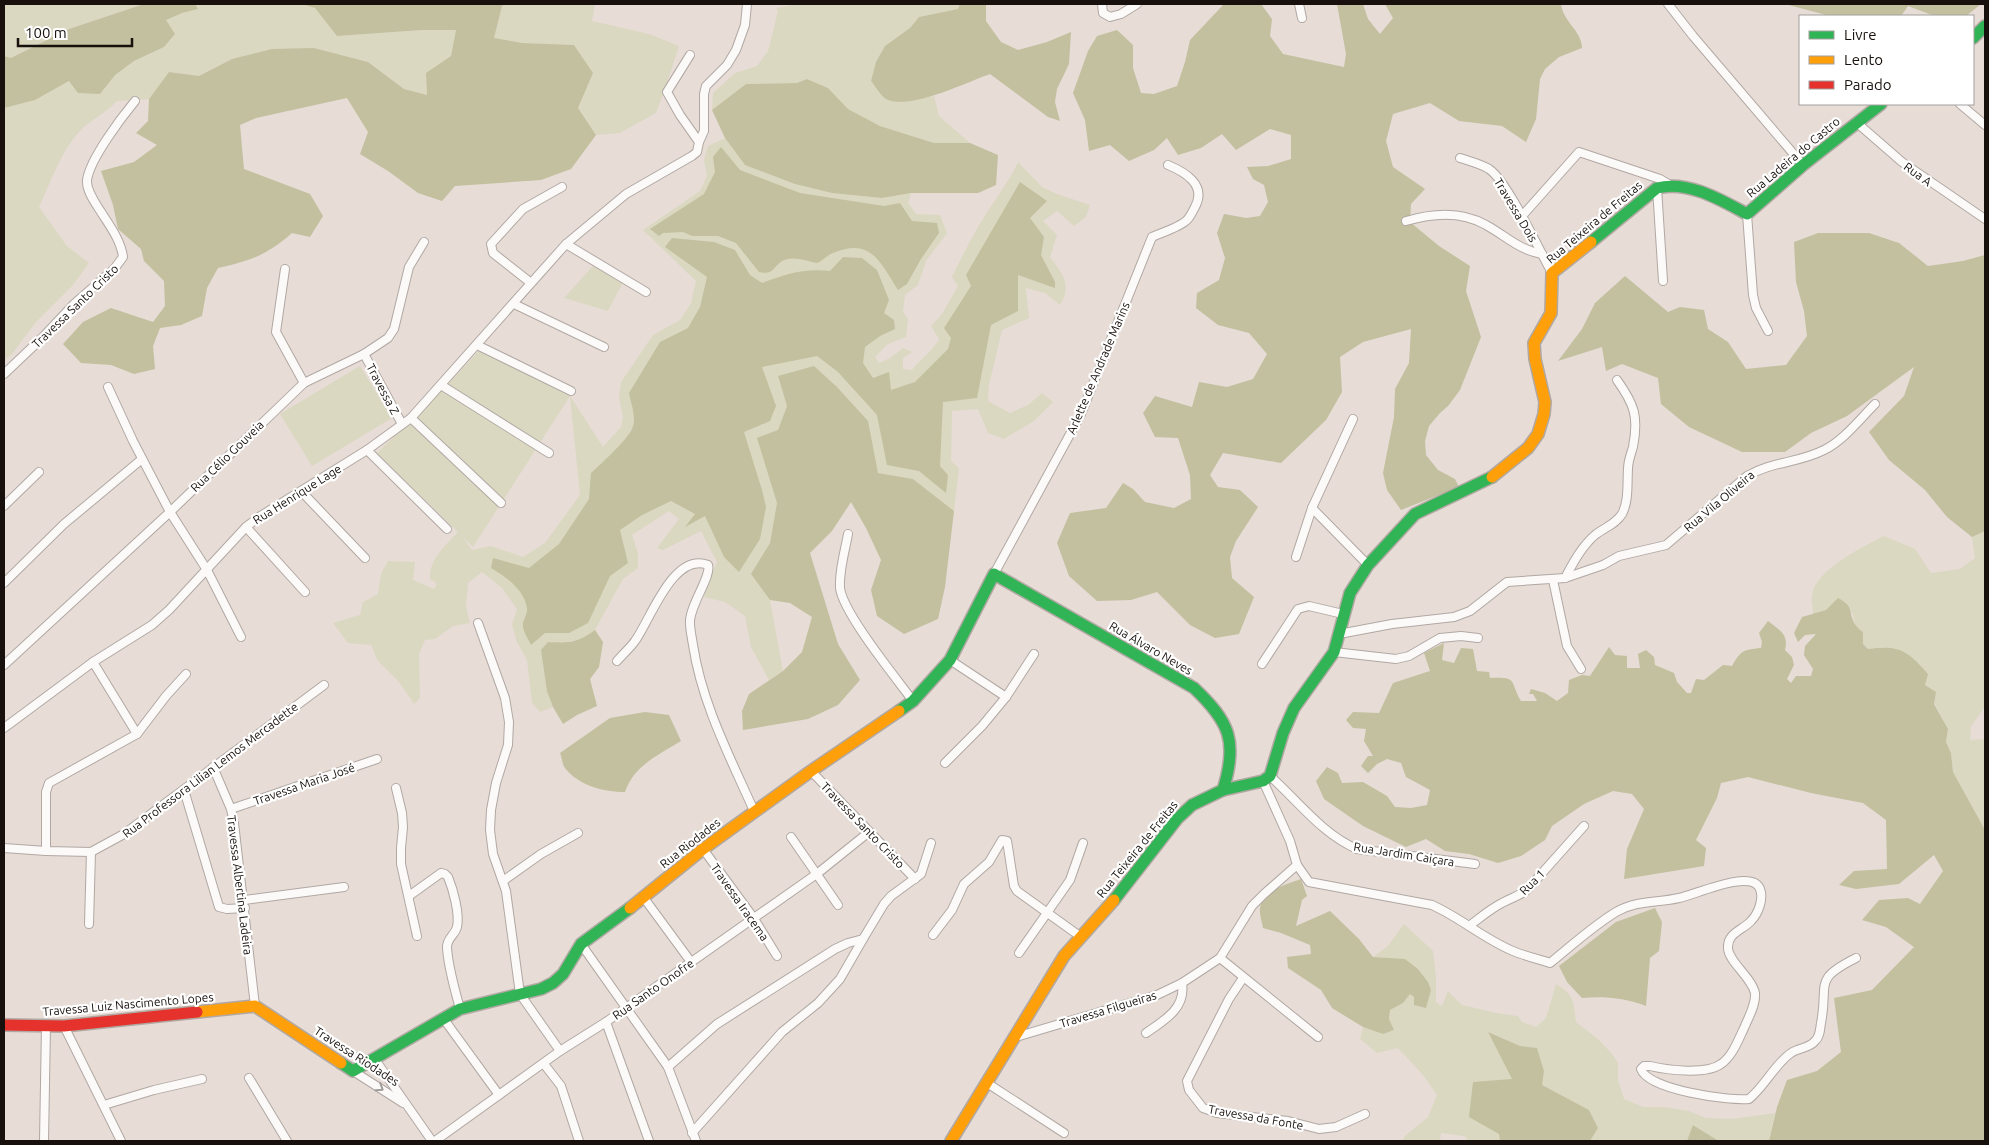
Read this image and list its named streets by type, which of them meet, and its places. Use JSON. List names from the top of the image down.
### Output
{
  "streets": {
    "street": [
      "Rua Ladeira do Castro",
      "Rua A",
      "Travessa Dois",
      "Rua Teixeira de Freitas",
      "Travessa Santo Cristo",
      "Arlette de Andrade Marins",
      "Travessa Z",
      "Rua Célio Gouveia",
      "Rua Henrique Lage",
      "Rua Vila Oliveira",
      "Rua Álvaro Neves",
      "Rua Professora Lilian Lemos Mercadette",
      "Travessa Maria José",
      "Rua Riodades",
      "Rua Jardim Caiçara",
      "Rua 1",
      "Travessa Albertina Ladeira",
      "Travessa Iracema",
      "Rua Santo Onofre",
      "Travessa Luiz Nascimento Lopes",
      "Travessa Filgueiras",
      "Travessa Riodades",
      "Travessa da Fonte"
    ]
  },
  "crossings": [
    ["Rua Ladeira do Castro", "Rua A"],
    ["Rua Ladeira do Castro", "Rua Teixeira de Freitas"],
    ["Travessa Dois", "Rua Teixeira de Freitas"],
    ["Rua Teixeira de Freitas", "Rua Vila Oliveira"],
    ["Rua Teixeira de Freitas", "Rua Álvaro Neves"],
    ["Rua Teixeira de Freitas", "Rua Jardim Caiçara"],
    ["Rua Teixeira de Freitas", "Travessa Filgueiras"],
    ["Travessa Santo Cristo", "Rua Riodades"],
    ["Travessa Santo Cristo", "Rua Santo Onofre"],
    ["Arlette de Andrade Marins", "Rua Álvaro Neves"],
    ["Arlette de Andrade Marins", "Rua Riodades"],
    ["Travessa Z", "Rua Célio Gouveia"],
    ["Travessa Z", "Rua Henrique Lage"],
    ["Rua Álvaro Neves", "Rua Riodades"],
    ["Rua Professora Lilian Lemos Mercadette", "Travessa Albertina Ladeira"],
    ["Travessa Maria José", "Travessa Albertina Ladeira"],
    ["Rua Riodades", "Travessa Iracema"],
    ["Rua Riodades", "Travessa Riodades"],
    ["Travessa Albertina Ladeira", "Travessa Luiz Nascimento Lopes"],
    ["Travessa Albertina Ladeira", "Travessa Riodades"],
    ["Travessa Iracema", "Rua Santo Onofre"],
    ["Rua Santo Onofre", "Travessa Riodades"],
    ["Travessa Luiz Nascimento Lopes", "Travessa Riodades"]
  ],
  "legend": ["Livre", "Lento", "Parado"],
  "scale_bar": "100 m"
}
